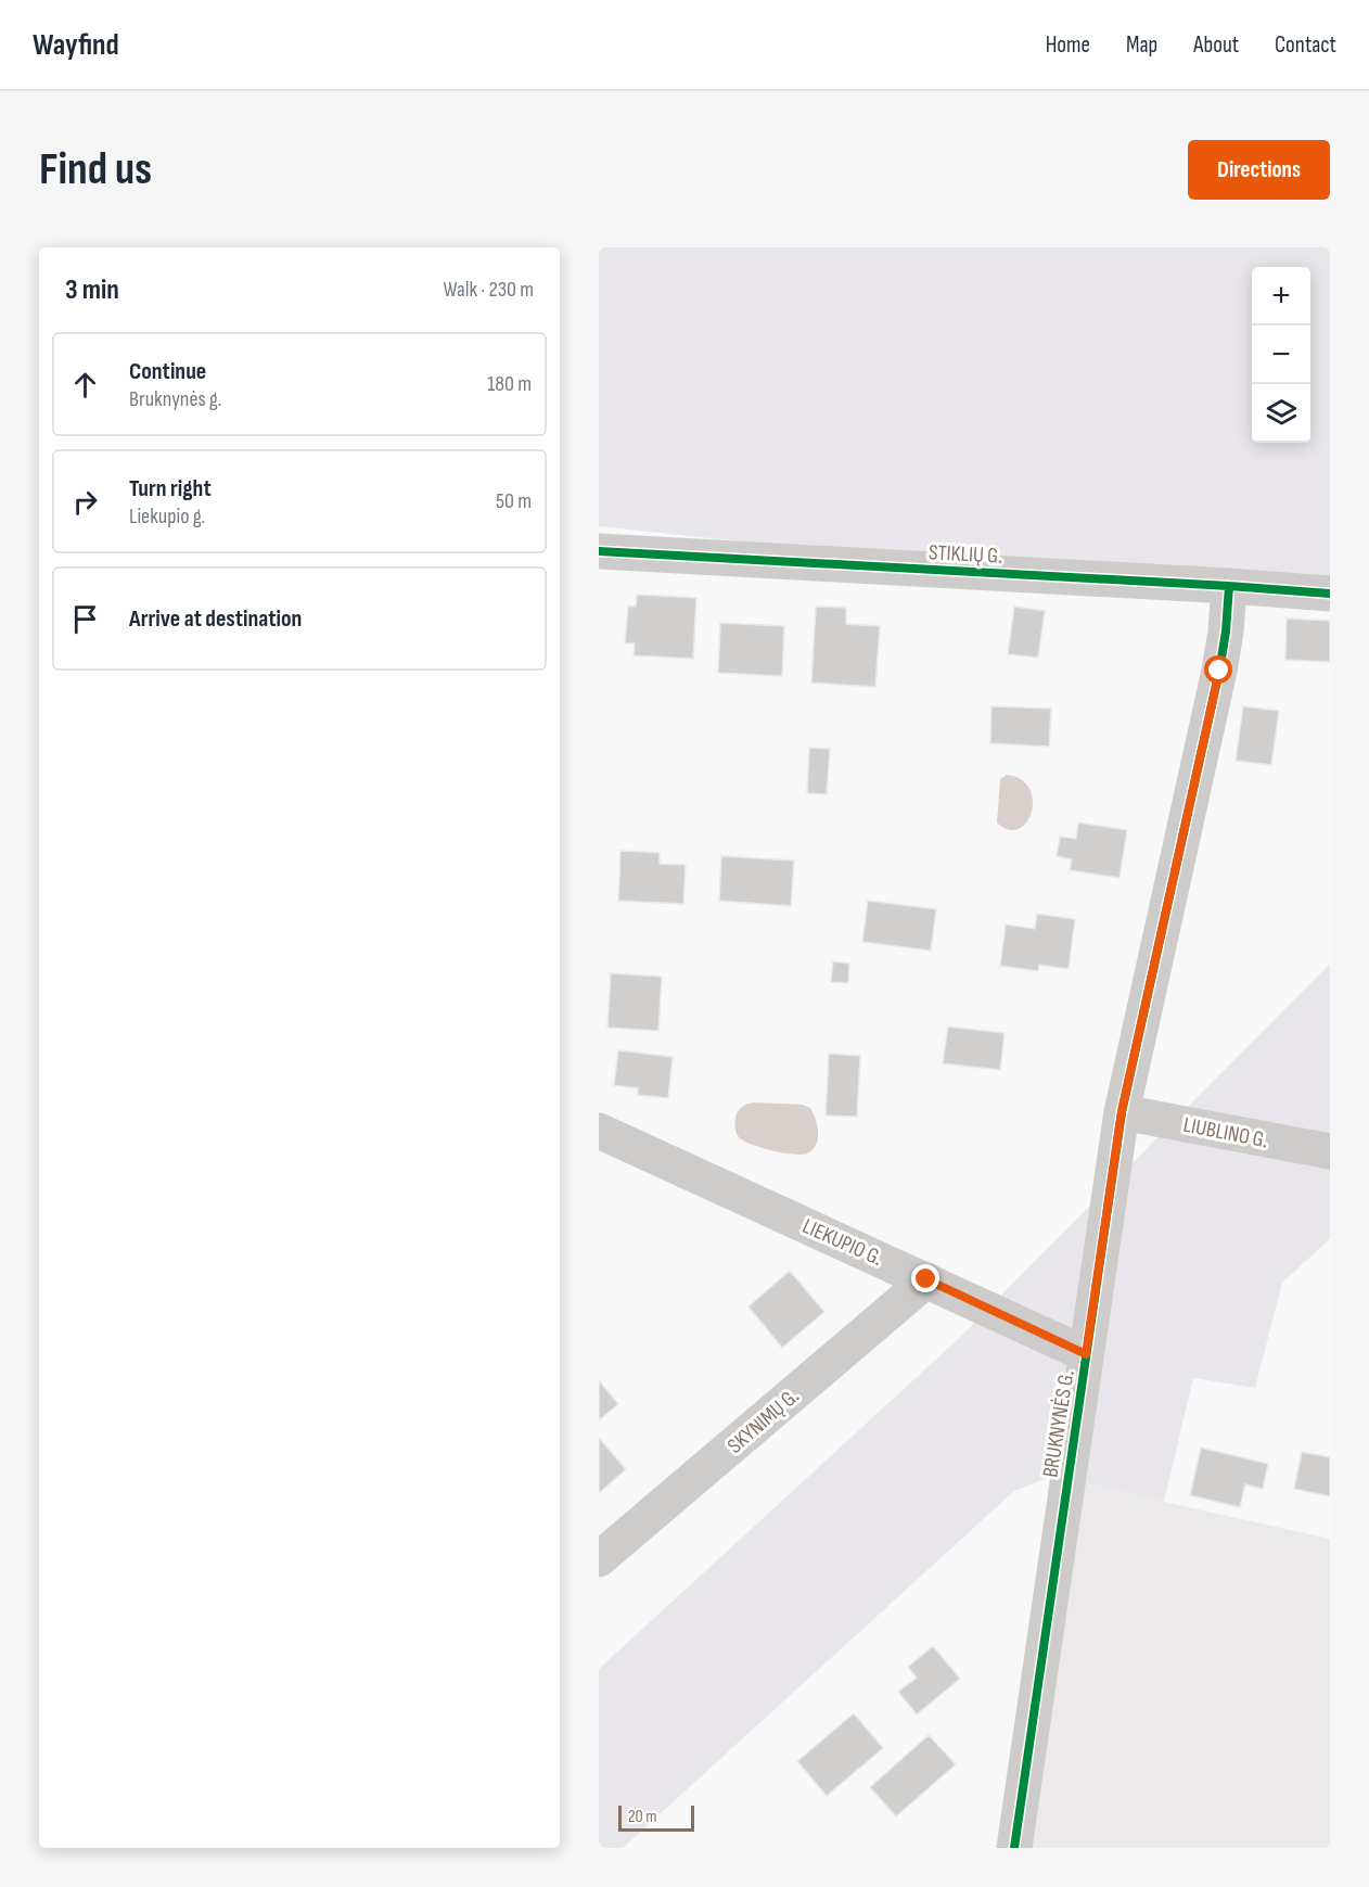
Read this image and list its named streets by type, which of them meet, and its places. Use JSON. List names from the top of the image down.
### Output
{
  "streets": {
    "street": [
      "STIKLIŲ G.",
      "LIUBLINO G.",
      "LIEKUPIO G.",
      "SKYNIMŲ G.",
      "BRUKNYNĖS G."
    ]
  },
  "crossings": [
    ["STIKLIŲ G.", "BRUKNYNĖS G."],
    ["LIUBLINO G.", "BRUKNYNĖS G."],
    ["LIEKUPIO G.", "SKYNIMŲ G."],
    ["LIEKUPIO G.", "BRUKNYNĖS G."]
  ],
  "scale_bar": "20 m",
  "page": {
    "header": "Wayfind",
    "nav": [
      "Home",
      "Map",
      "About",
      "Contact"
    ],
    "buttons": "Directions",
    "title": "Find us",
    "heading": ["3 min", "Walk · 230 m"],
    "map_buttons": ["+", "−"],
    "list": [
      ["Continue", "Bruknynės g.", "180 m"],
      ["Turn right", "Liekupio g.", "50 m"],
      "Arrive at destination"
    ],
    "scale": "20 m"
  }
}
